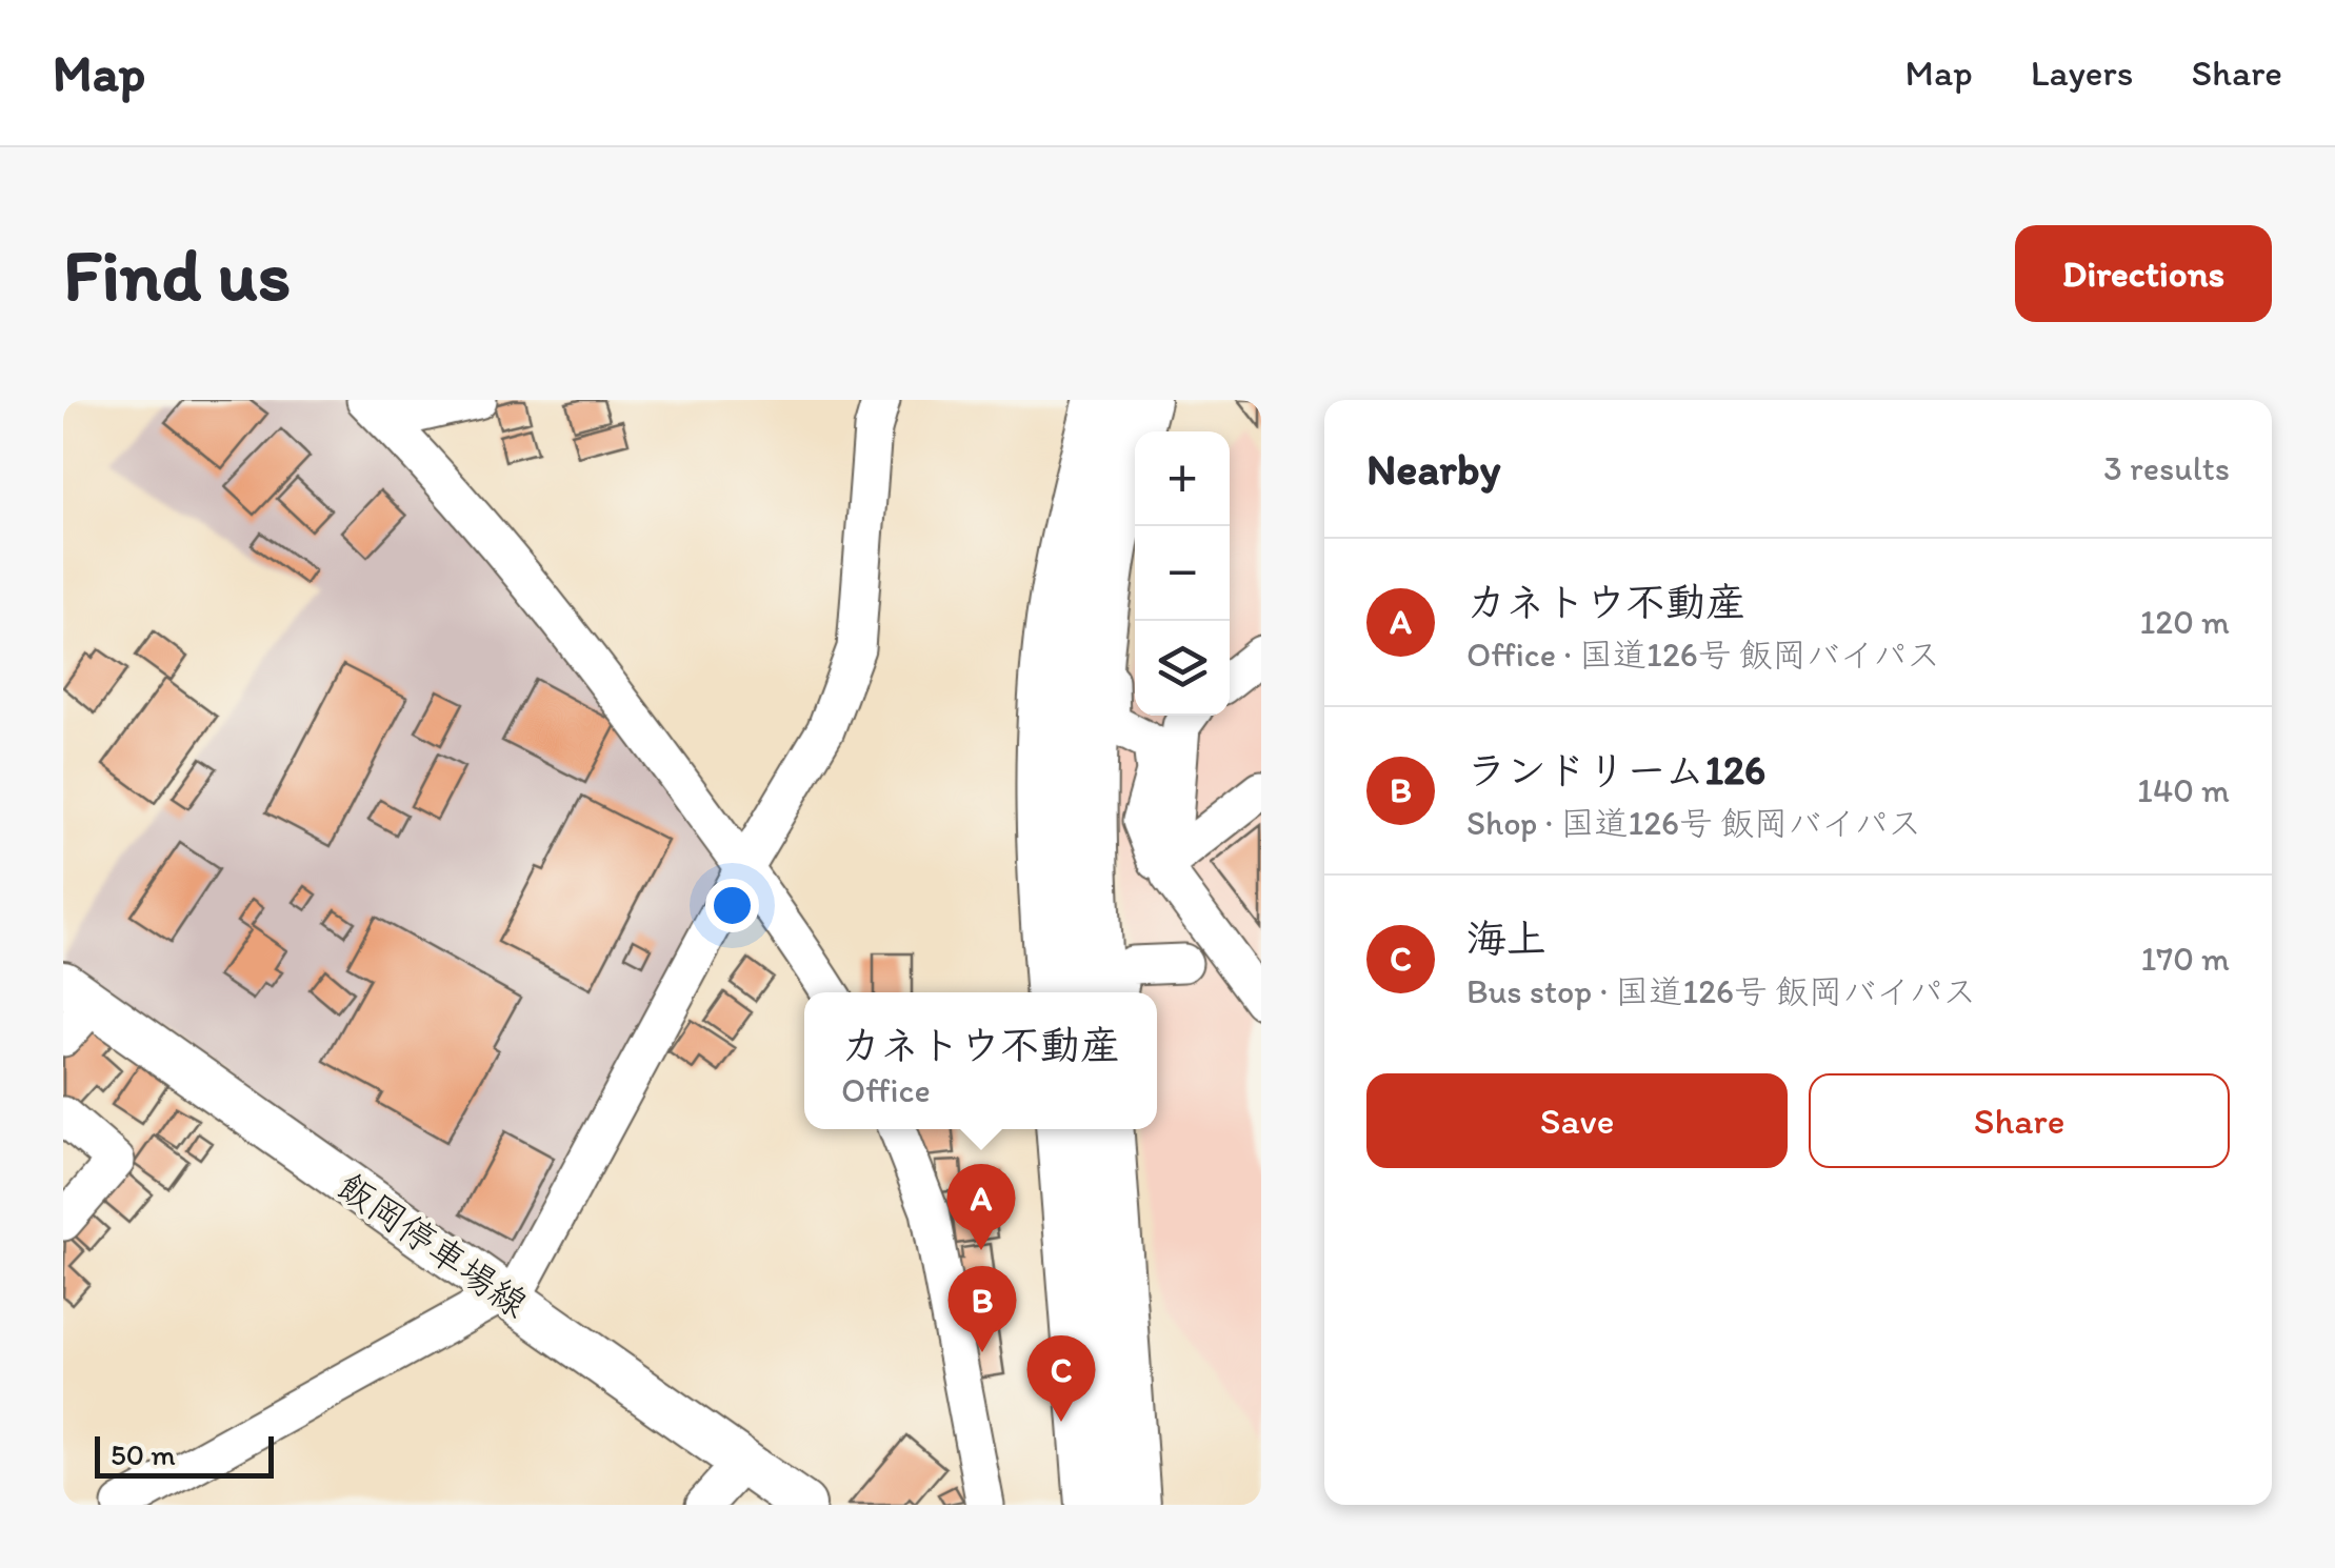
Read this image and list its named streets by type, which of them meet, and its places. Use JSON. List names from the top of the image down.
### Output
{
  "streets": {
    "main road": ["飯岡停車場線"]
  },
  "scale_bar": "50 m",
  "page": {
    "header": "Map",
    "nav": ["Map", "Layers", "Share"],
    "buttons": [
      "Directions",
      ["Save", "Share"]
    ],
    "title": "Find us",
    "heading": ["Nearby", "3 results"],
    "map_buttons": ["+", "−"],
    "list": [
      {
        "mark": "A",
        "name": "カネトウ不動産",
        "note": "Office · 国道126号 飯岡バイパス",
        "value": "120 m"
      },
      {
        "mark": "B",
        "name": "ランドリーム126",
        "note": "Shop · 国道126号 飯岡バイパス",
        "value": "140 m"
      },
      {
        "mark": "C",
        "name": "海上",
        "note": "Bus stop · 国道126号 飯岡バイパス",
        "value": "170 m"
      }
    ],
    "popup": ["カネトウ不動産", "Office"],
    "pins": ["A", "B", "C"],
    "scale": "50 m"
  }
}
